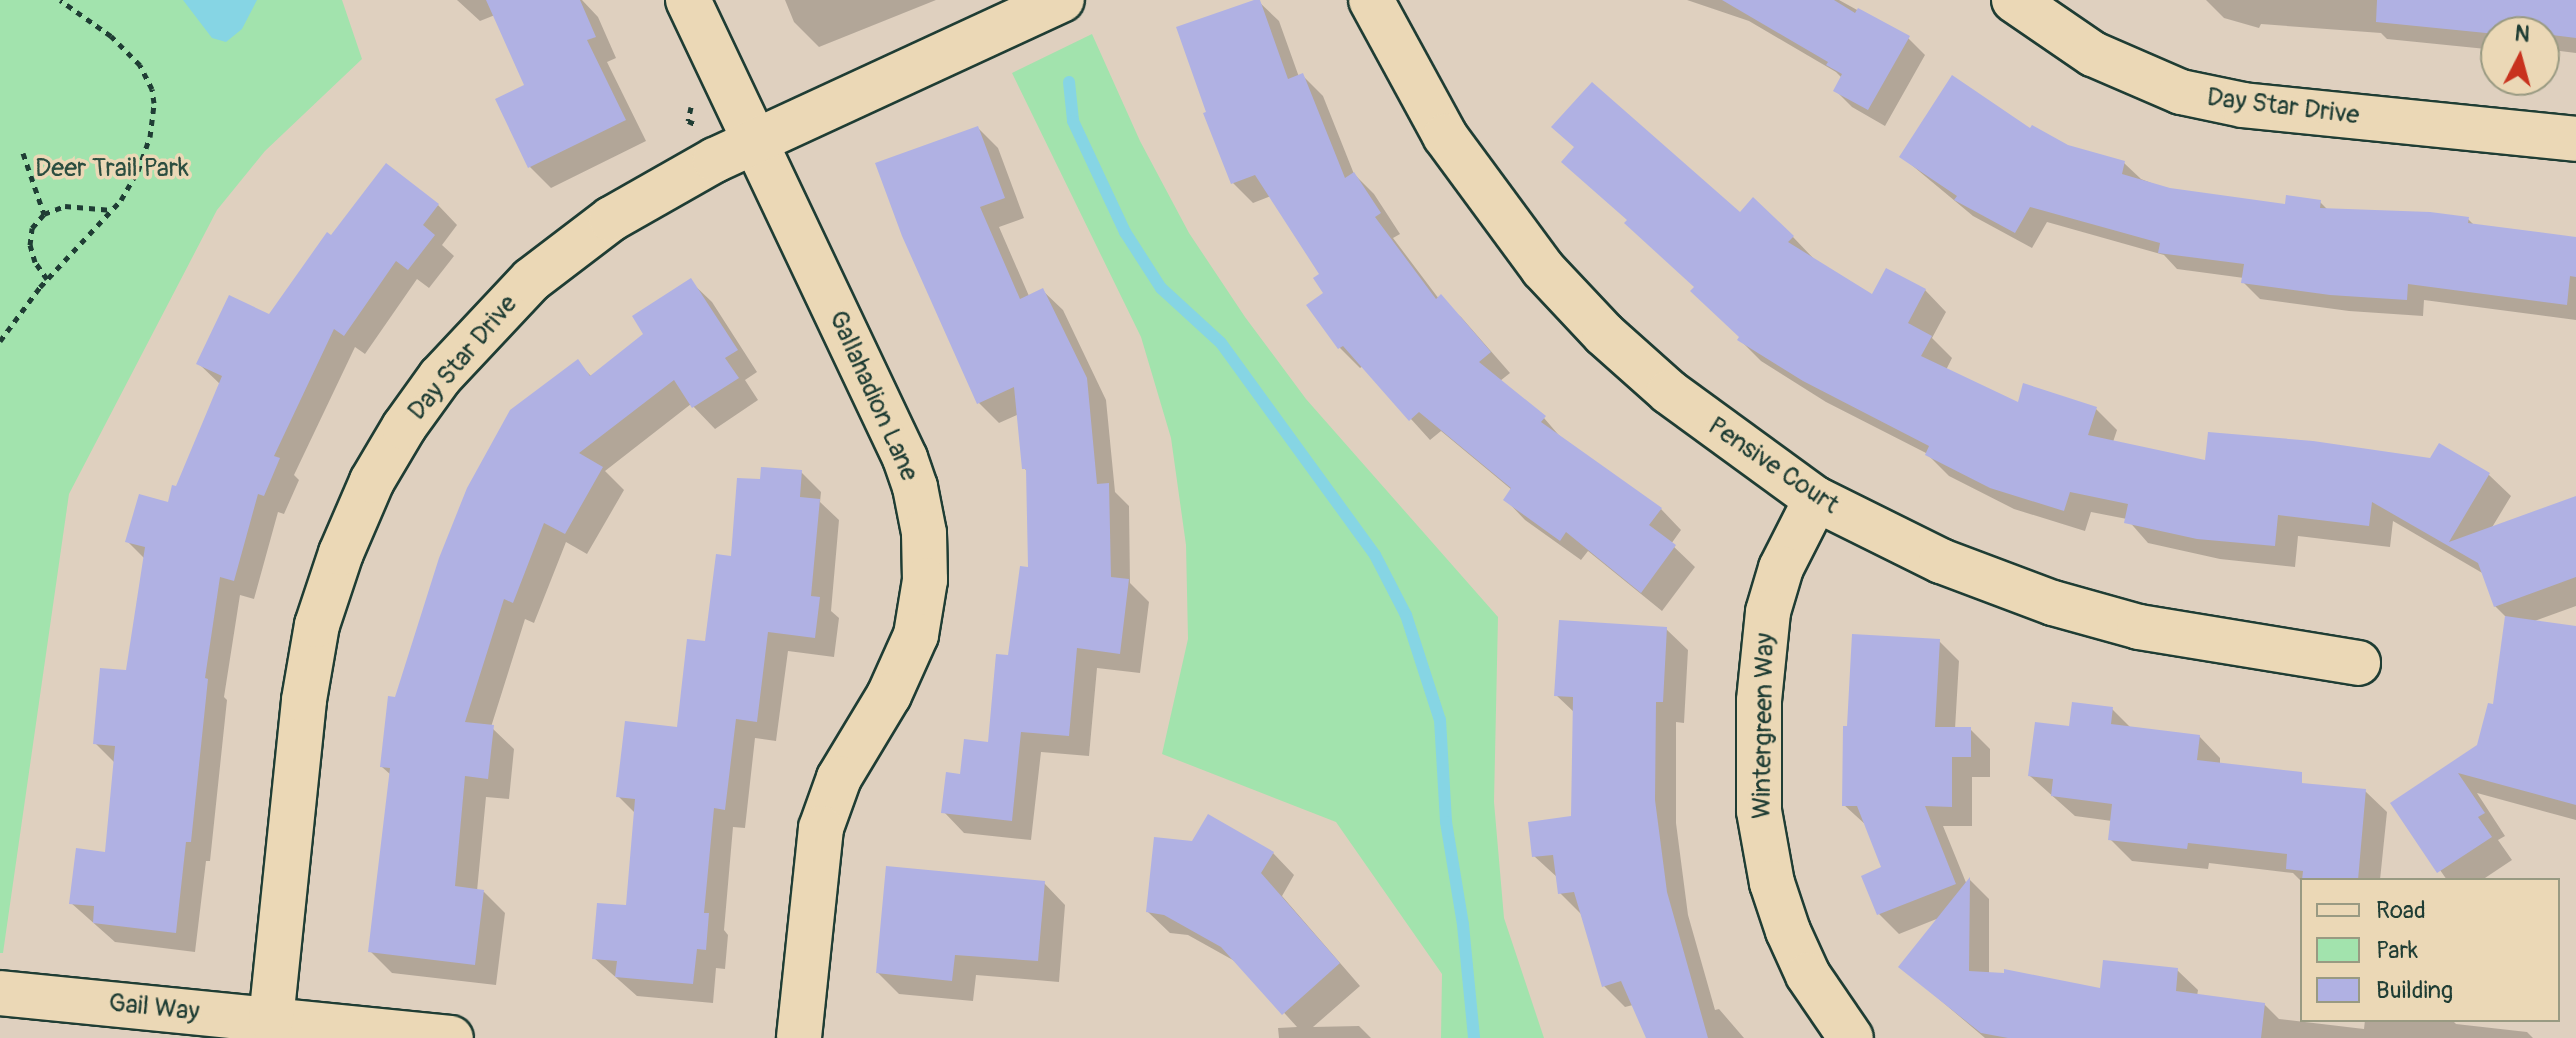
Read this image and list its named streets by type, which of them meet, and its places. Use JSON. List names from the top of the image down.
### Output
{
  "streets": {
    "street": [
      "Day Star Drive",
      "Gallahadion Lane",
      "Pensive Court",
      "Wintergreen Way",
      "Gail Way"
    ]
  },
  "crossings": [
    ["Day Star Drive", "Gallahadion Lane"],
    ["Day Star Drive", "Gail Way"],
    ["Pensive Court", "Wintergreen Way"]
  ],
  "parks": ["Deer Trail Park"],
  "legend": ["Road", "Park", "Building"],
  "north": "top"
}
